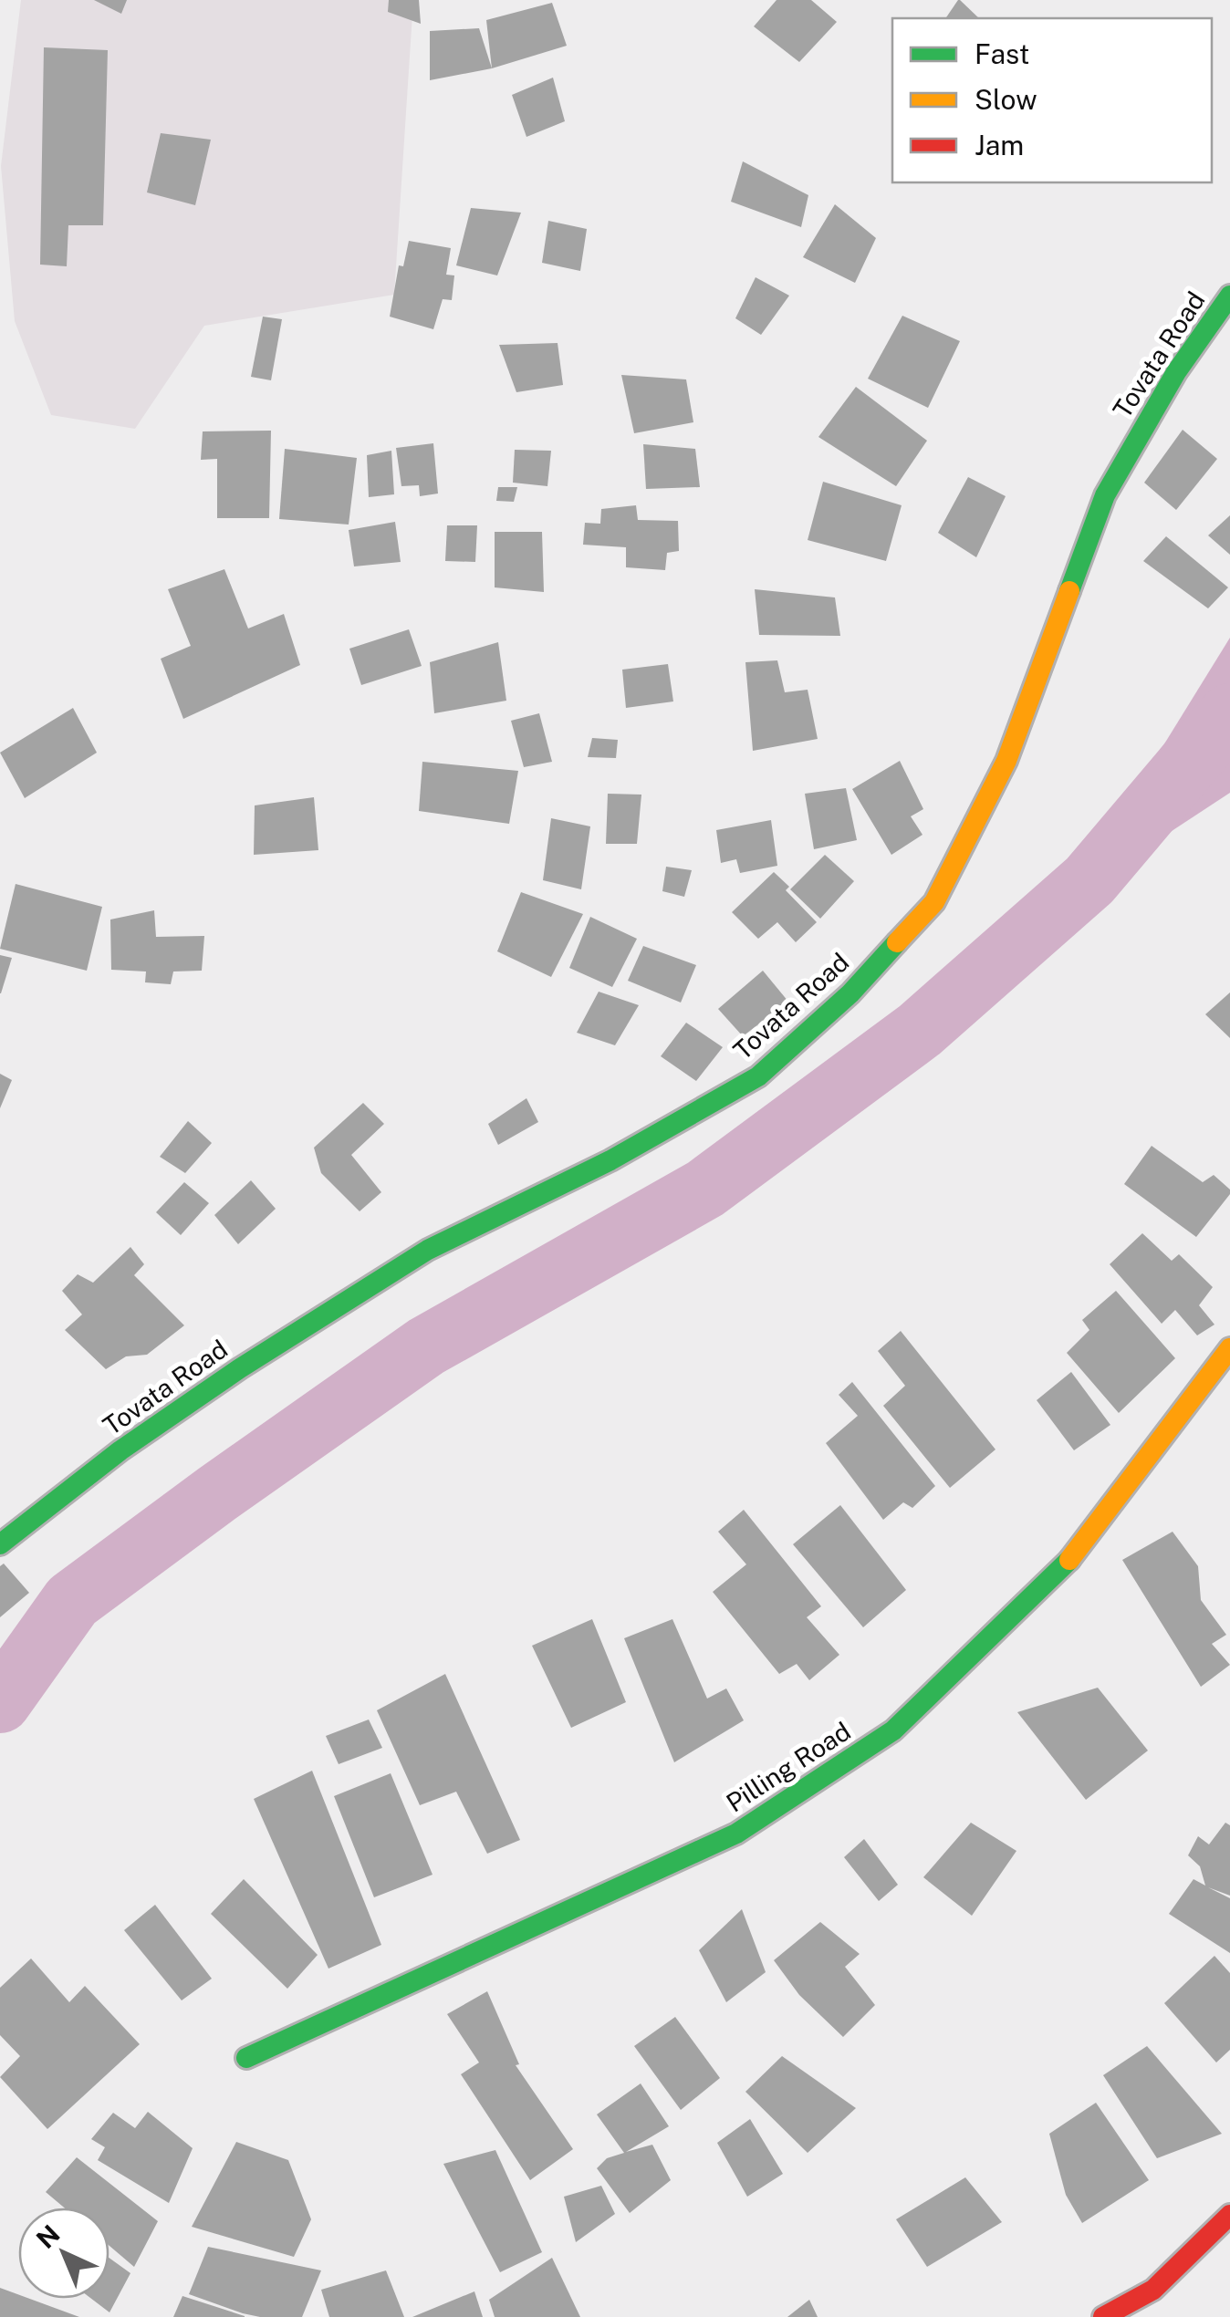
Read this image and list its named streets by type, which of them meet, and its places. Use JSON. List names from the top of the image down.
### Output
{
  "streets": {
    "street": ["Tovata Road", "Pilling Road"]
  },
  "legend": ["Fast", "Slow", "Jam"],
  "north": "top left"
}
